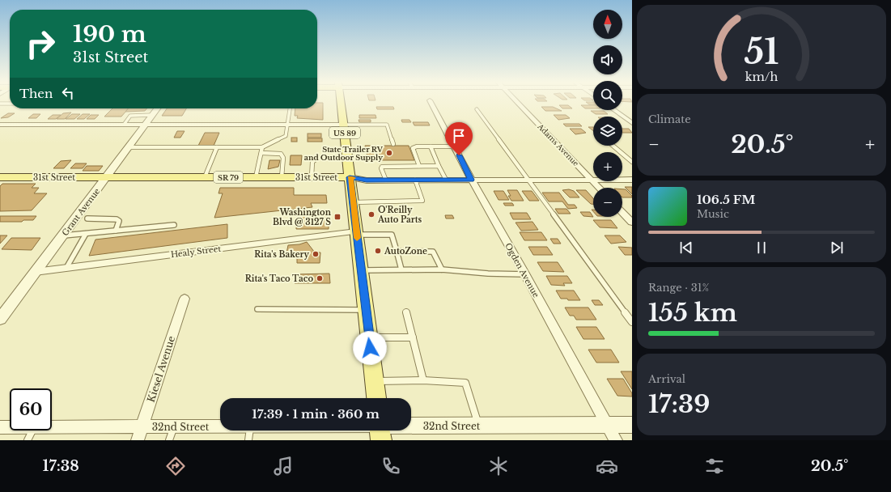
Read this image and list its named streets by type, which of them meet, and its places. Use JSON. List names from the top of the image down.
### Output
{
  "streets": {
    "main road": ["US 89", "31st Street", "SR 79"],
    "street": [
      "Adams Avenue",
      "Grant Avenue",
      "Healy Street",
      "Ogden Avenue",
      "Kiesel Avenue",
      "32nd Street"
    ]
  },
  "crossings": [
    ["US 89", "31st Street"],
    ["US 89", "Healy Street"],
    ["Adams Avenue", "31st Street"],
    ["31st Street", "Grant Avenue"],
    ["31st Street", "Ogden Avenue"],
    ["Grant Avenue", "Healy Street"],
    ["Ogden Avenue", "32nd Street"],
    ["Kiesel Avenue", "32nd Street"]
  ],
  "places": {
    "other": [
      "State Trailer RV and Outdoor Supply",
      "O'Reilly Auto Parts",
      "AutoZone",
      "Rita's Bakery",
      "Rita's Taco Taco"
    ],
    "transit": ["Washington Blvd @ 3127 S"]
  },
  "north": "top",
  "page": {
    "map_buttons": ["+", "−"],
    "turn": ["190 m", "31st Street"],
    "then": "Then",
    "tile": [
      "Climate",
      ["Range · 31%", "155 km"],
      ["Arrival", "17:39"]
    ],
    "heat": ["−", "20.5°", "+"],
    "song": ["106.5 FM", "Music"],
    "limit": "60",
    "trip": "17:39 · 1 min · 360 m",
    "tabs": ["17:38", "20.5°"],
    "gauge": ["51", "km/h"]
  }
}
